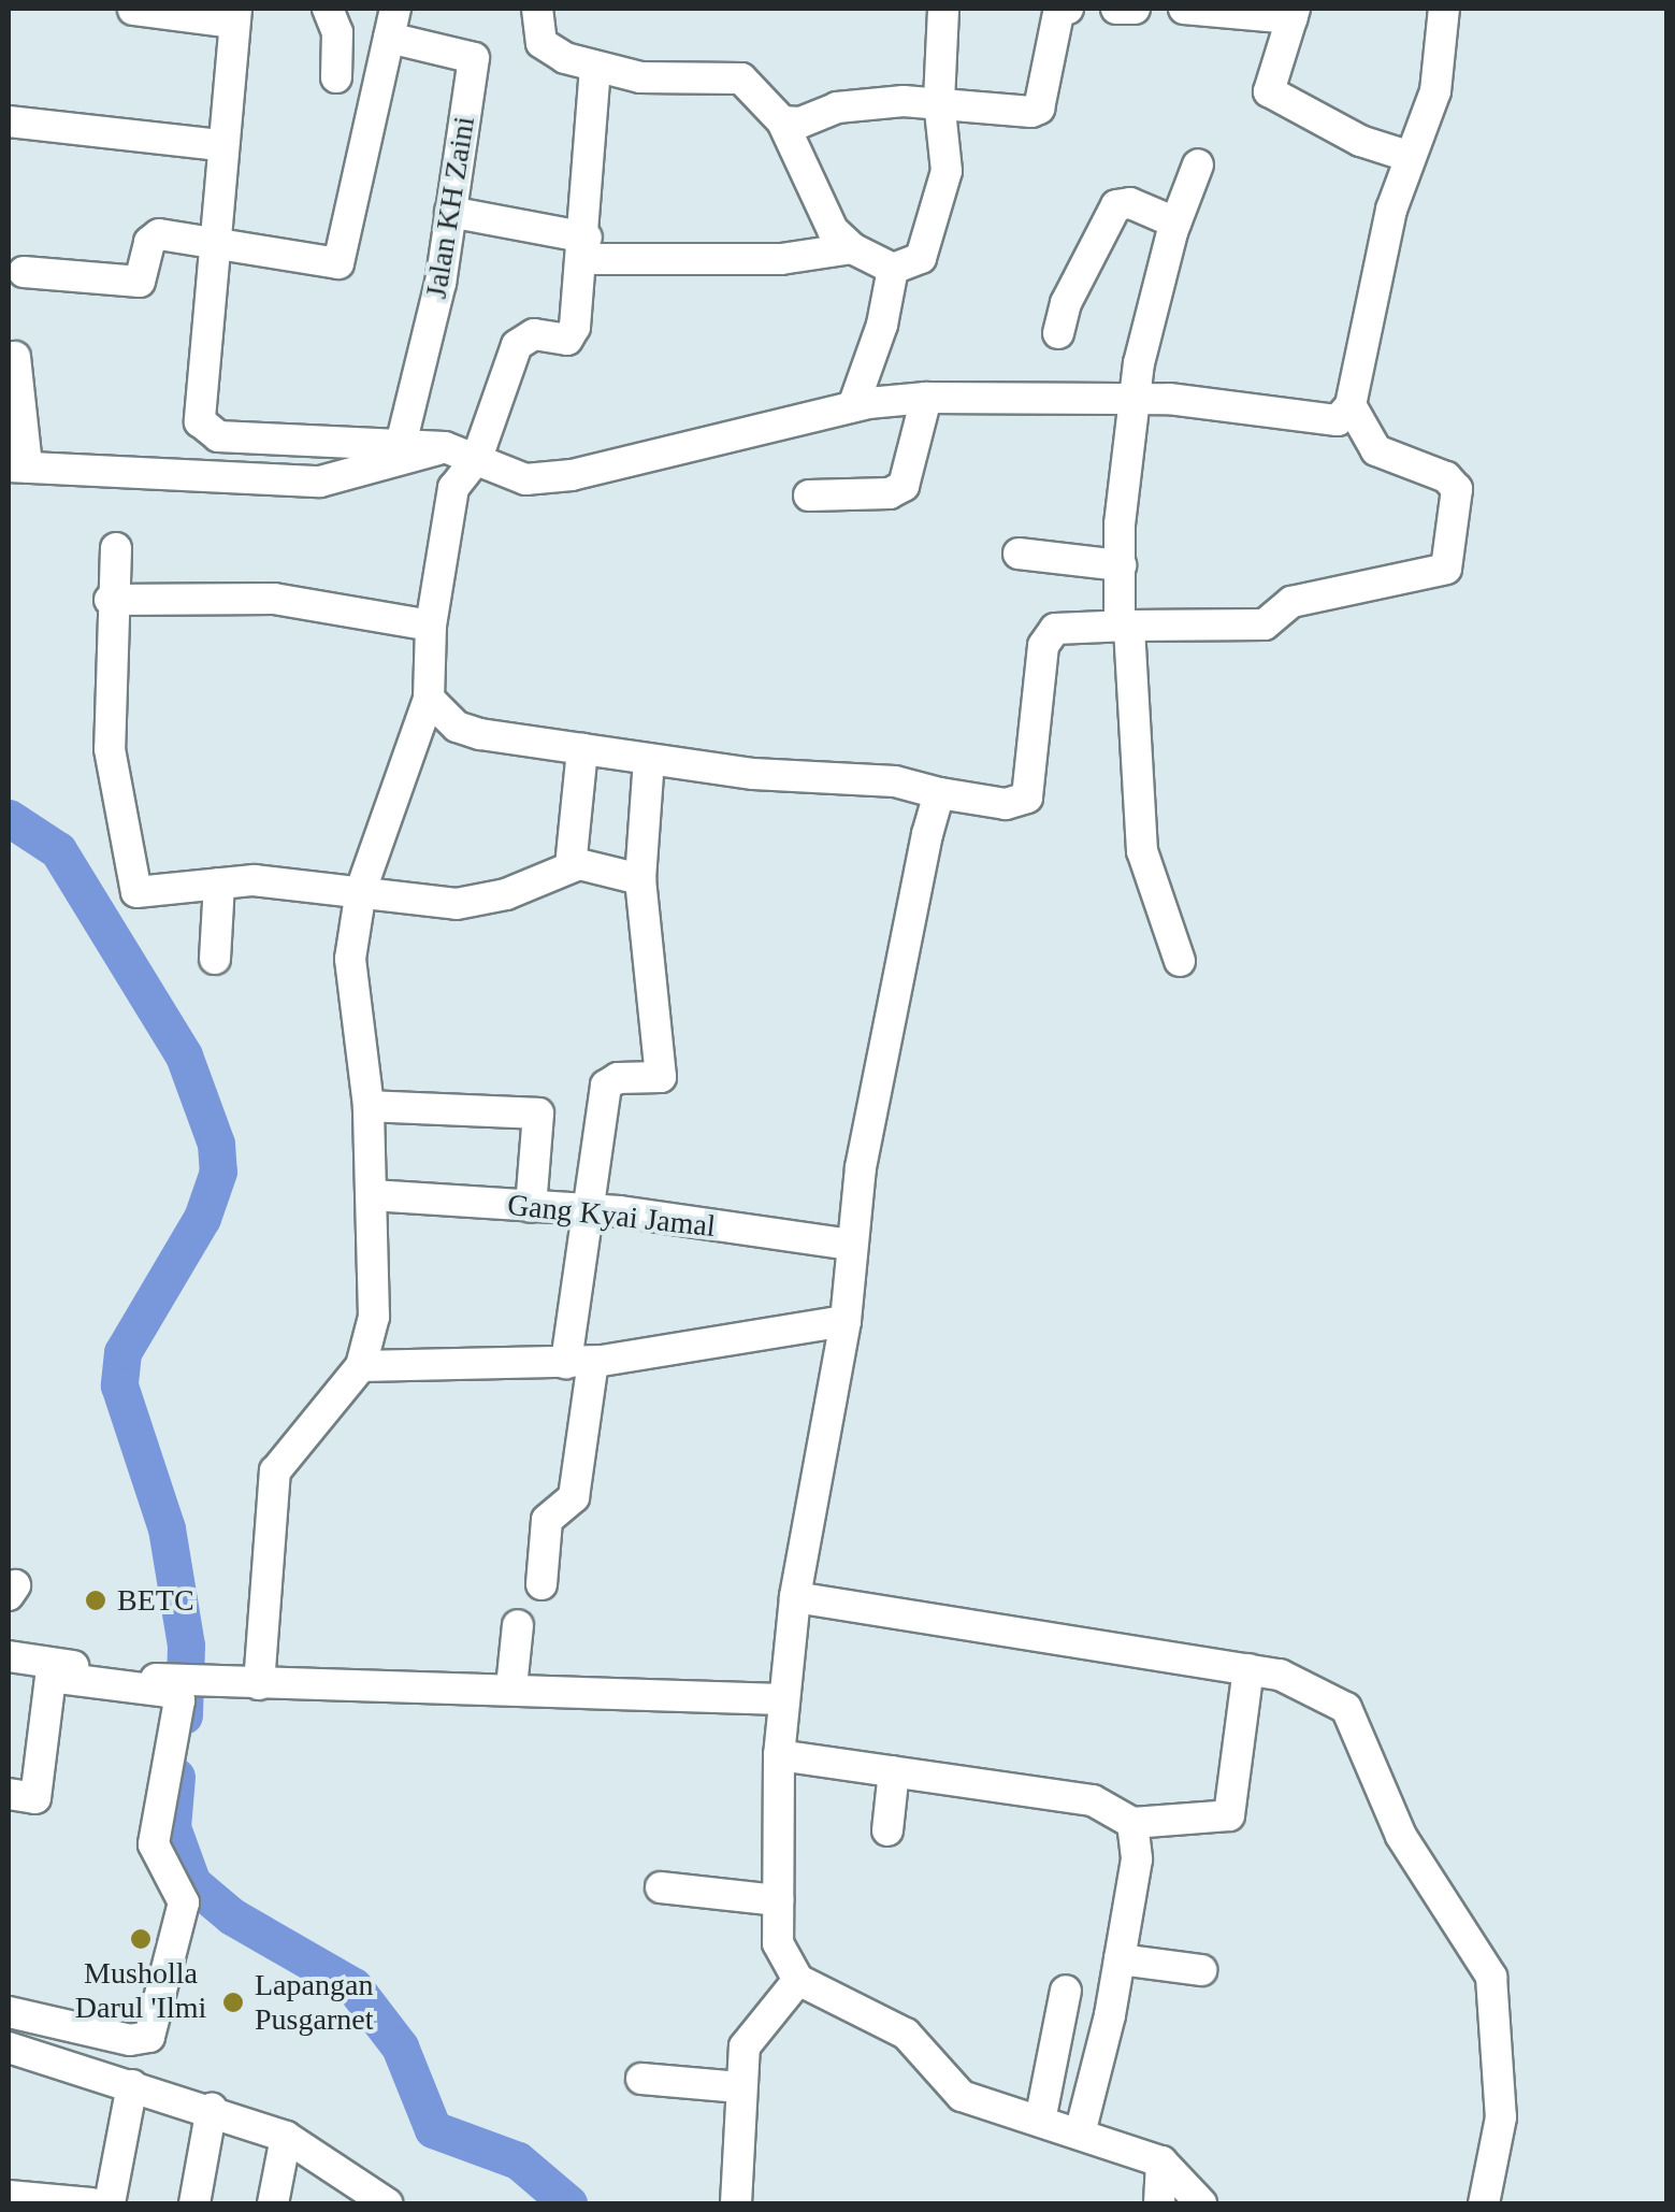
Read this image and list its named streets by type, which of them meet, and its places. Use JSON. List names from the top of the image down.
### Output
{
  "streets": {
    "street": ["Jalan KH Zaini", "Gang Kyai Jamal"]
  },
  "places": ["BETC", "Musholla Darul 'Ilmi", "Lapangan Pusgarnet"]
}
